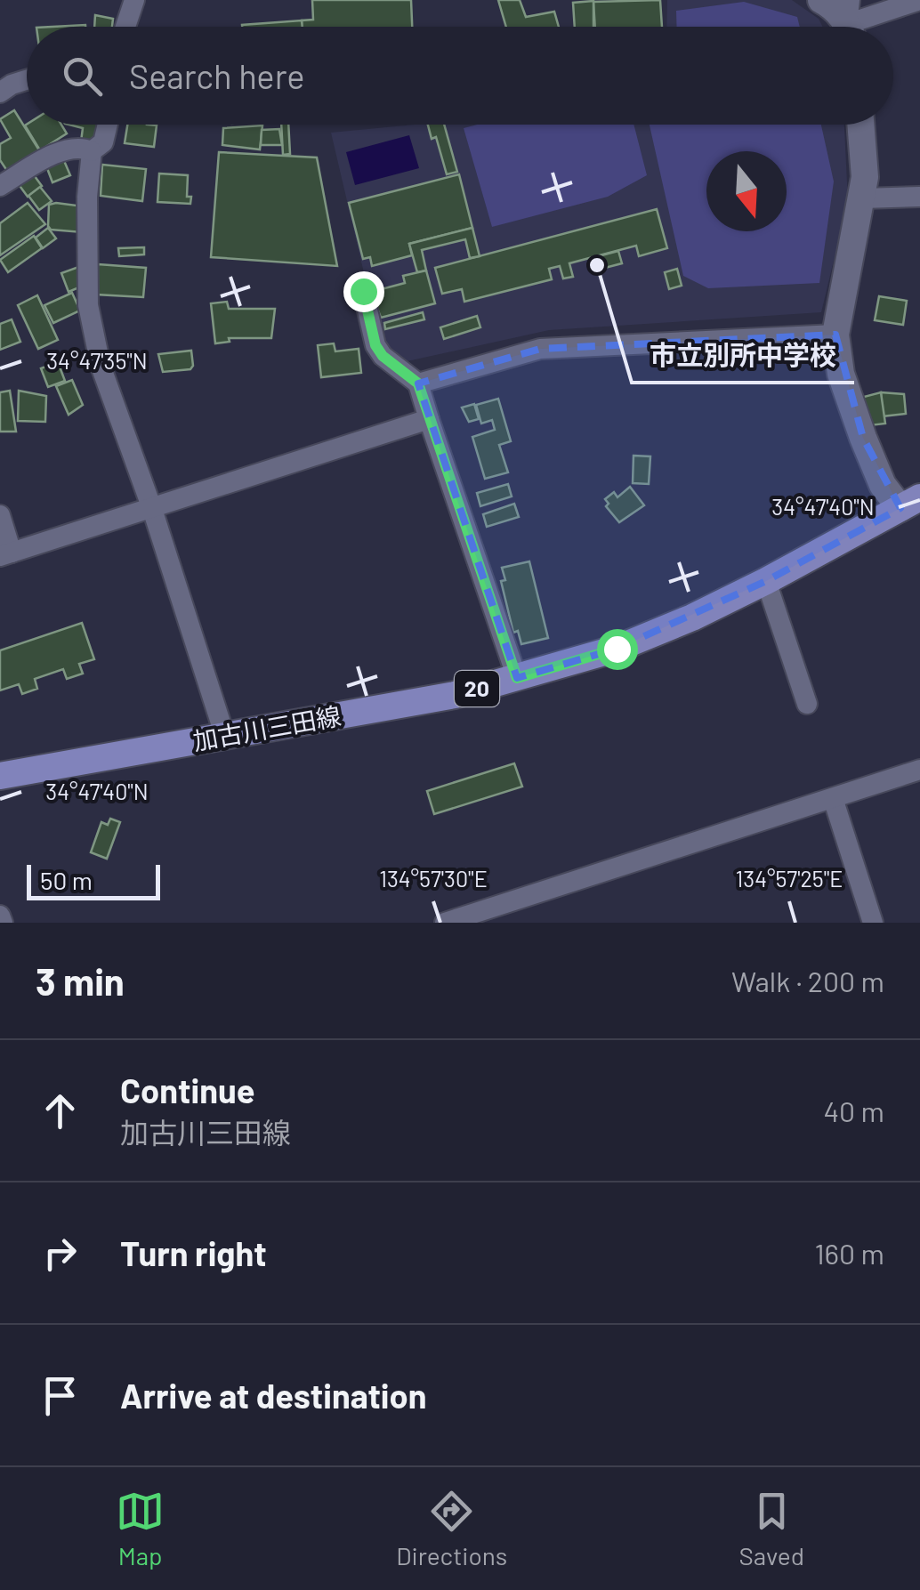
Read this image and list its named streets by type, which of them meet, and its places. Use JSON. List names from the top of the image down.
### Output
{
  "streets": {
    "main road": ["20", "加古川三田線"]
  },
  "places": ["市立別所中学校"],
  "scale_bar": "50 m",
  "north": "bottom",
  "page": {
    "search": "Search here",
    "scale": "50 m",
    "heading": ["3 min", "Walk · 200 m"],
    "list": [
      ["Continue", "加古川三田線", "40 m"],
      ["Turn right", "160 m"],
      "Arrive at destination"
    ],
    "nav": ["Map", "Directions", "Saved"]
  },
  "coordinates": [
    "34°47'35\"N",
    "34°47'40\"N",
    "134°57'30\"E",
    "134°57'25\"E"
  ]
}
